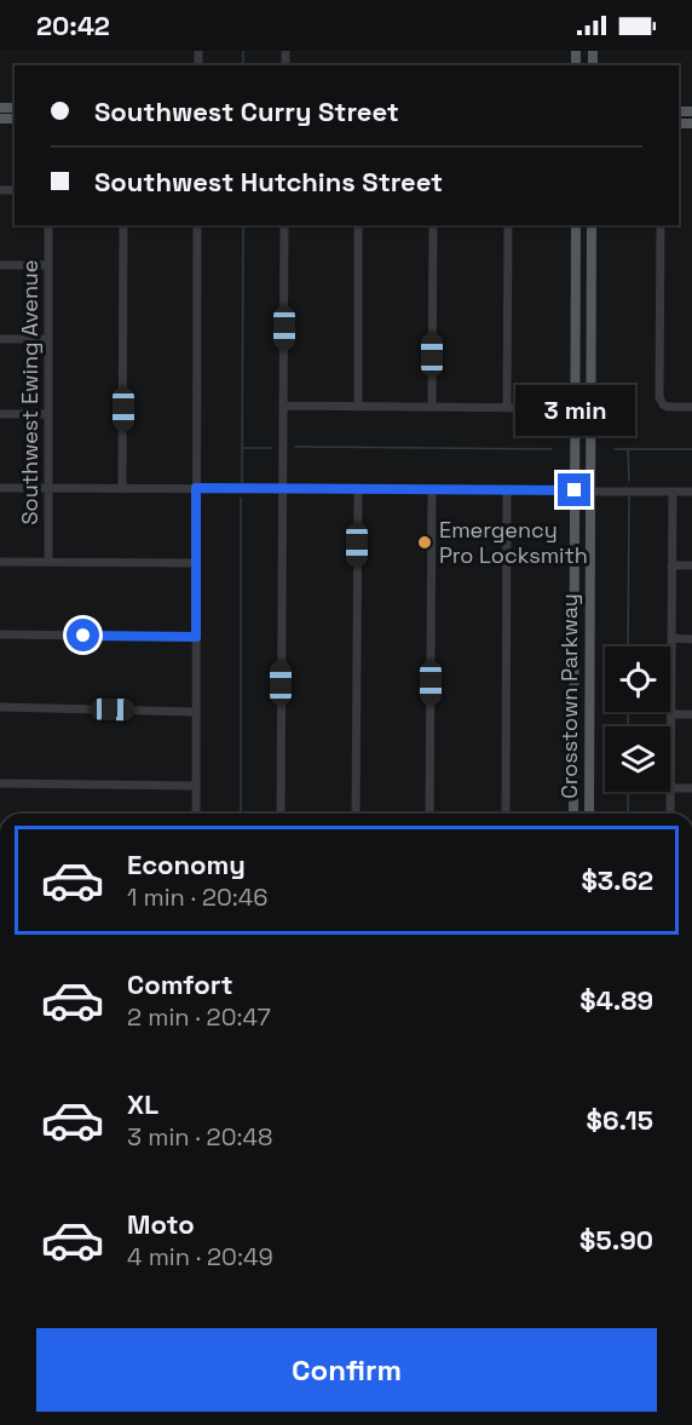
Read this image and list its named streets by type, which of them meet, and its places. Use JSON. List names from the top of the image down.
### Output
{
  "streets": {
    "main road": ["Crosstown Parkway"],
    "street": ["Southwest Ewing Avenue"]
  },
  "places": ["Emergency Pro Locksmith"],
  "page": {
    "status": "20:42",
    "banner": ["Southwest Curry Street", "Southwest Hutchins Street"],
    "bubble": "3 min",
    "list": [
      {
        "name": "Economy",
        "note": "1 min · 20:46",
        "value": "$3.62"
      },
      {
        "name": "Comfort",
        "note": "2 min · 20:47",
        "value": "$4.89"
      },
      {
        "name": "XL",
        "note": "3 min · 20:48",
        "value": "$6.15"
      },
      {
        "name": "Moto",
        "note": "4 min · 20:49",
        "value": "$5.90"
      }
    ],
    "buttons": "Confirm"
  }
}
